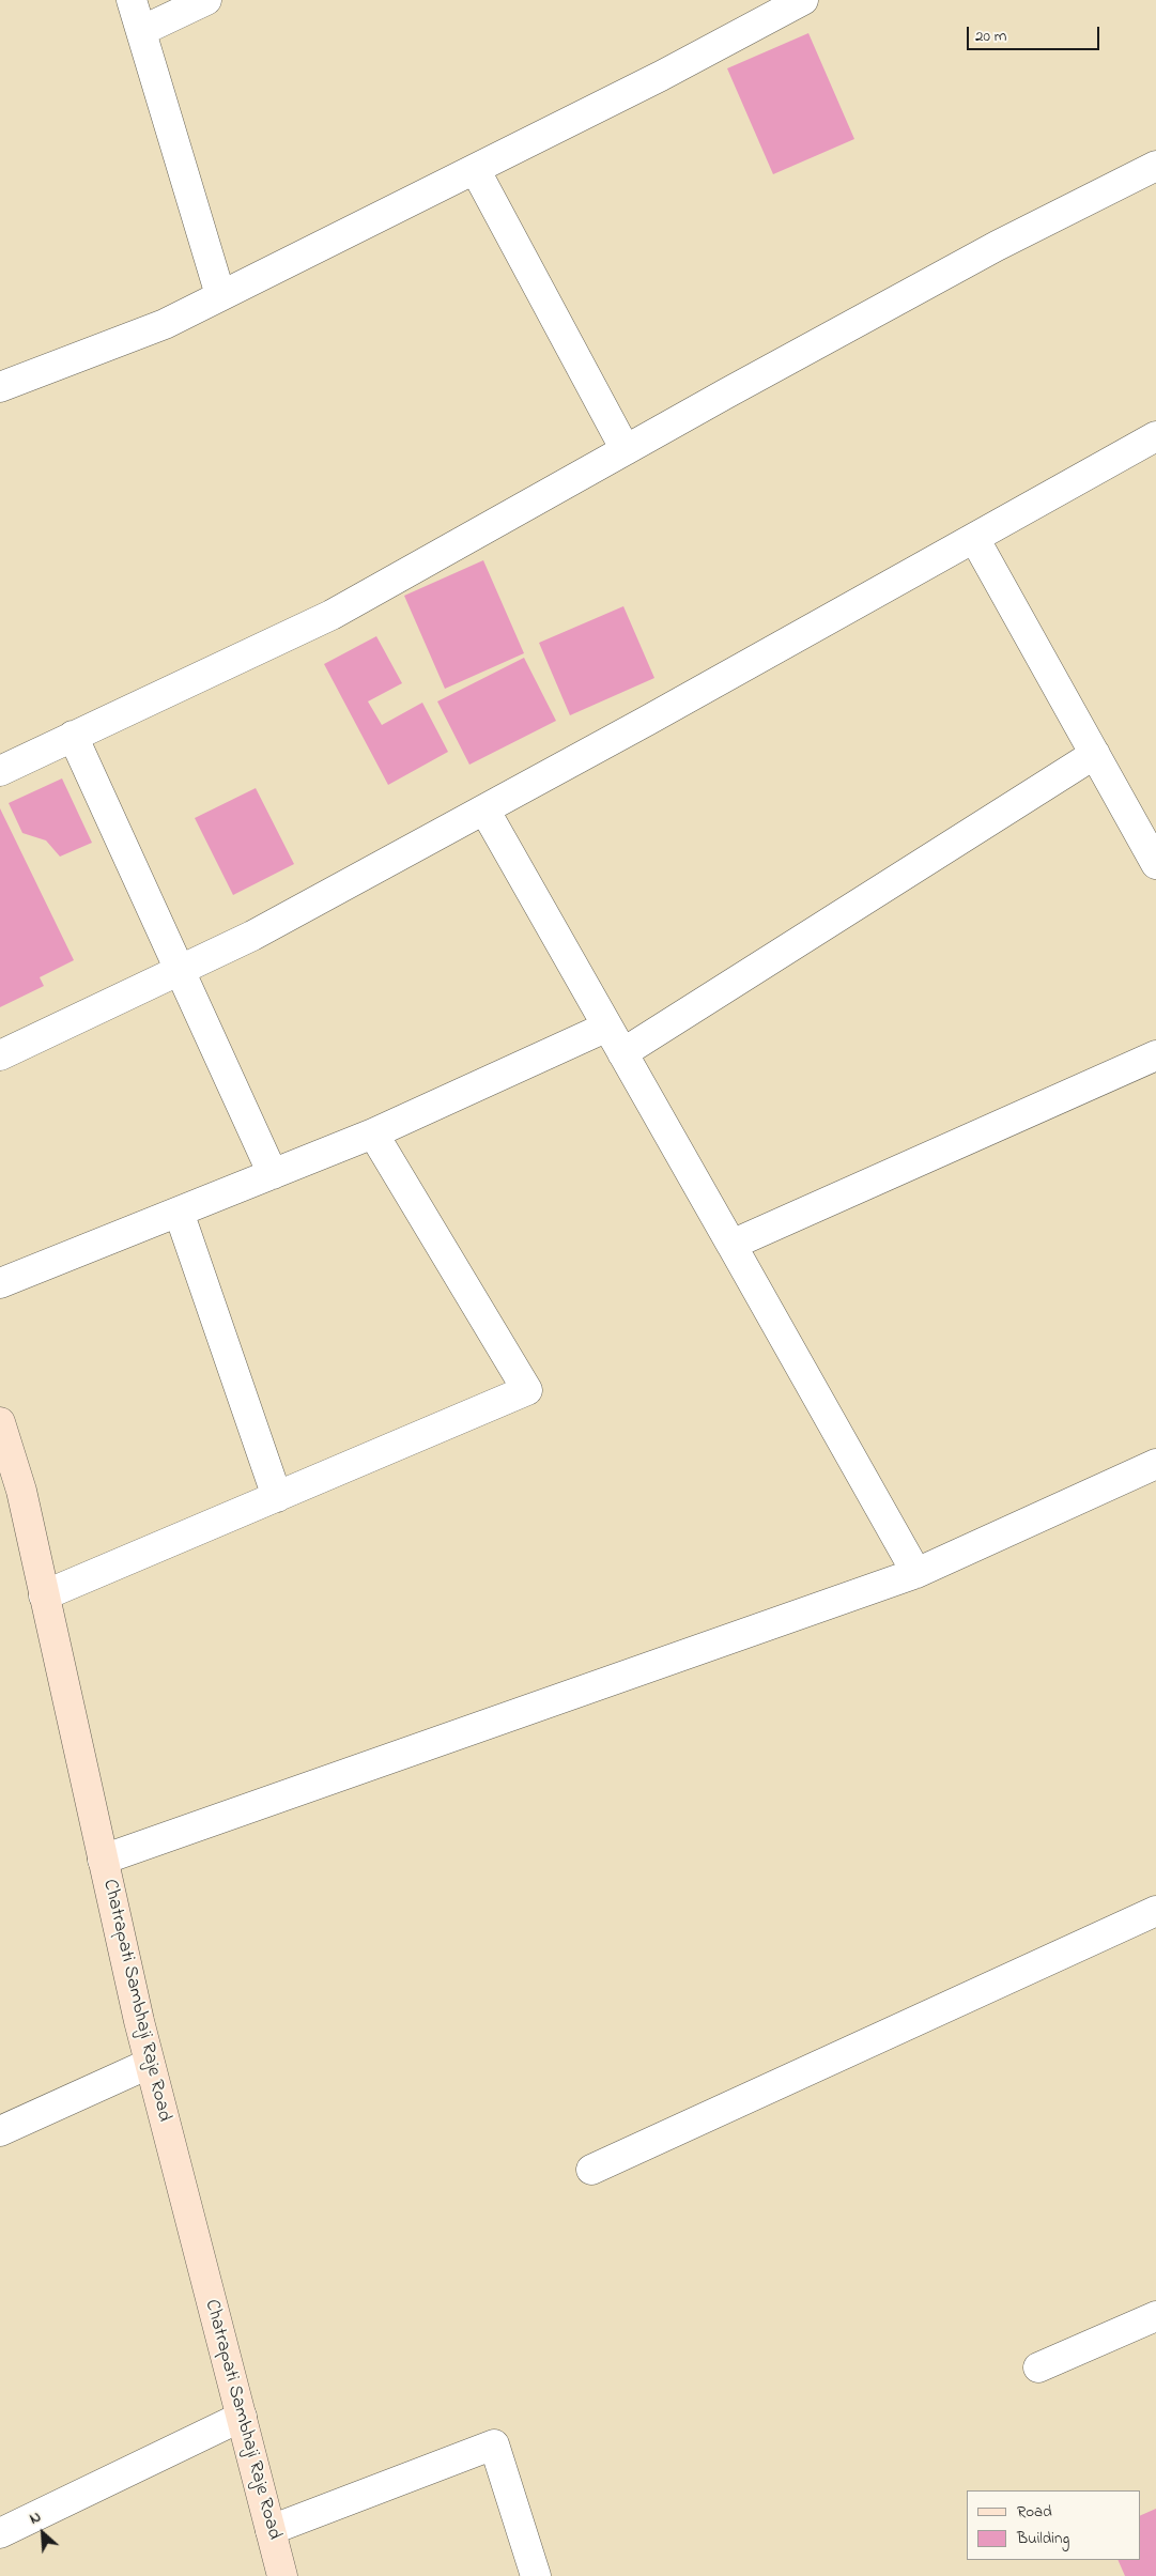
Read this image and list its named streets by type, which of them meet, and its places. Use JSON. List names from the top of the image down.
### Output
{
  "streets": {
    "main road": ["Chatrapati Sambhaji Raje Road"]
  },
  "legend": ["Road", "Building"],
  "scale_bar": "20 m",
  "north": "top left"
}
